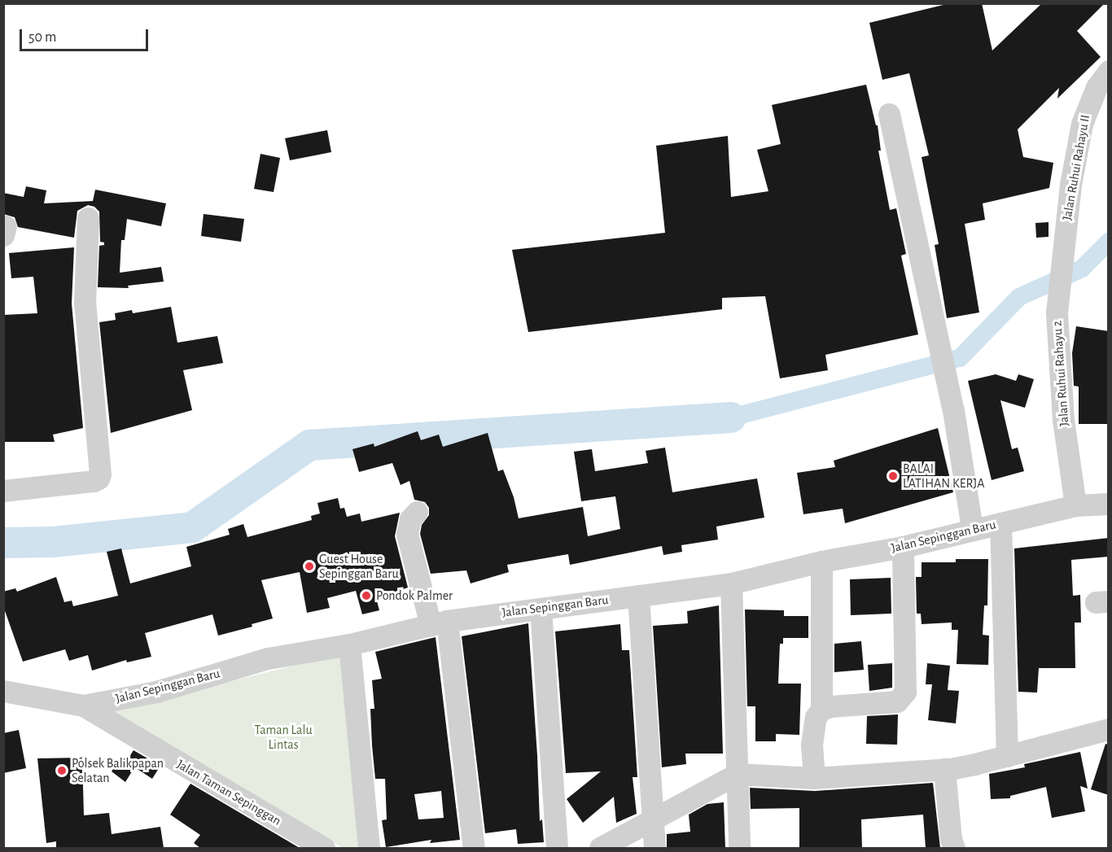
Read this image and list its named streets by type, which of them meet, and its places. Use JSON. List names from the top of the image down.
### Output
{
  "streets": {
    "street": [
      "Jalan Ruhui Rahayu II",
      "Jalan Ruhui Rahayu 2",
      "Jalan Sepinggan Baru",
      "Jalan Taman Sepinggan"
    ]
  },
  "crossings": [
    ["Jalan Ruhui Rahayu II", "Jalan Ruhui Rahayu 2"],
    ["Jalan Ruhui Rahayu 2", "Jalan Sepinggan Baru"],
    ["Jalan Sepinggan Baru", "Jalan Taman Sepinggan"]
  ],
  "parks": ["Taman Lalu Lintas"],
  "places": [
    "BALAI LATIHAN KERJA",
    "Guest House Sepinggan Baru",
    "Pondok Palmer",
    "Polsek Balikpapan Selatan"
  ],
  "scale_bar": "50 m"
}
